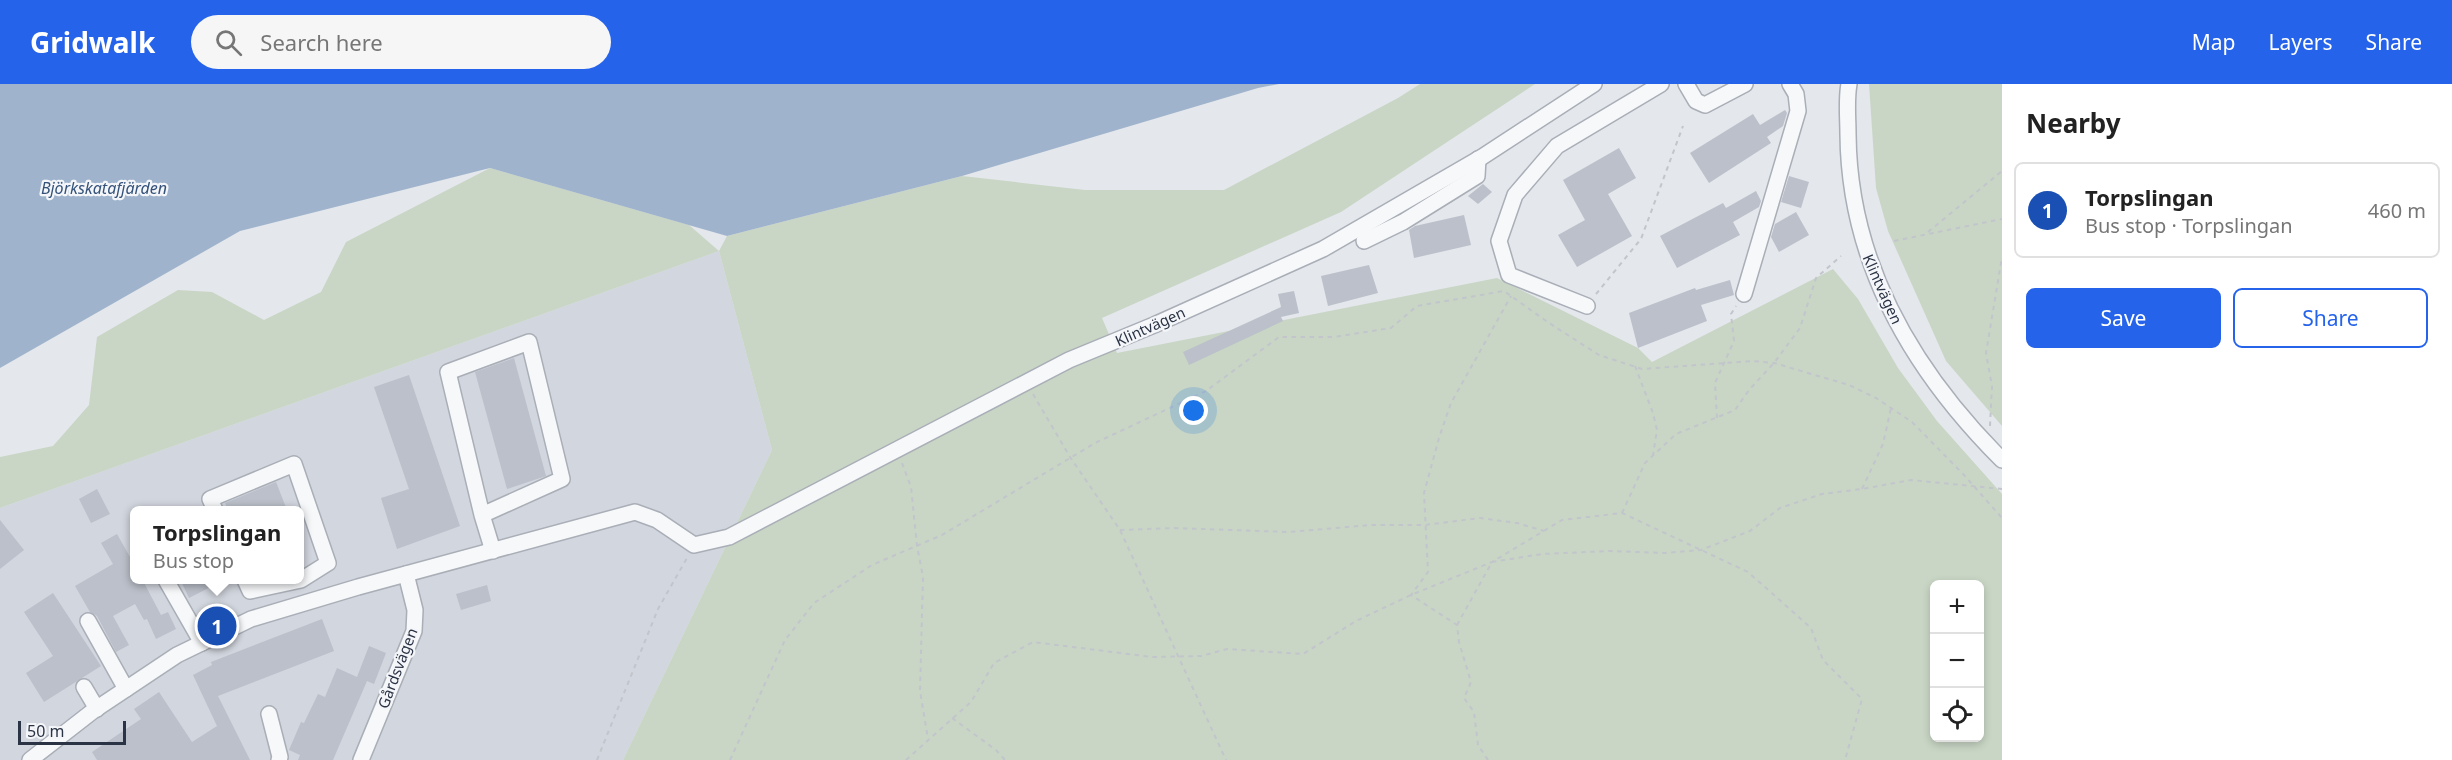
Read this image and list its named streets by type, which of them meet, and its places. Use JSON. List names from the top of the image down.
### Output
{
  "streets": {
    "street": ["Klintvägen", "Gårdsvägen"]
  },
  "water": ["Björkskatafjärden"],
  "scale_bar": "50 m",
  "page": {
    "header": "Gridwalk",
    "search": "Search here",
    "nav": ["Map", "Layers", "Share"],
    "heading": "Nearby",
    "list": [
      {
        "mark": "1",
        "name": "Torpslingan",
        "note": "Bus stop · Torpslingan",
        "value": "460 m"
      }
    ],
    "buttons": ["Save", "Share"],
    "popup": ["Torpslingan", "Bus stop"],
    "map_buttons": ["+", "−"],
    "pins": "1",
    "scale": "50 m"
  }
}
